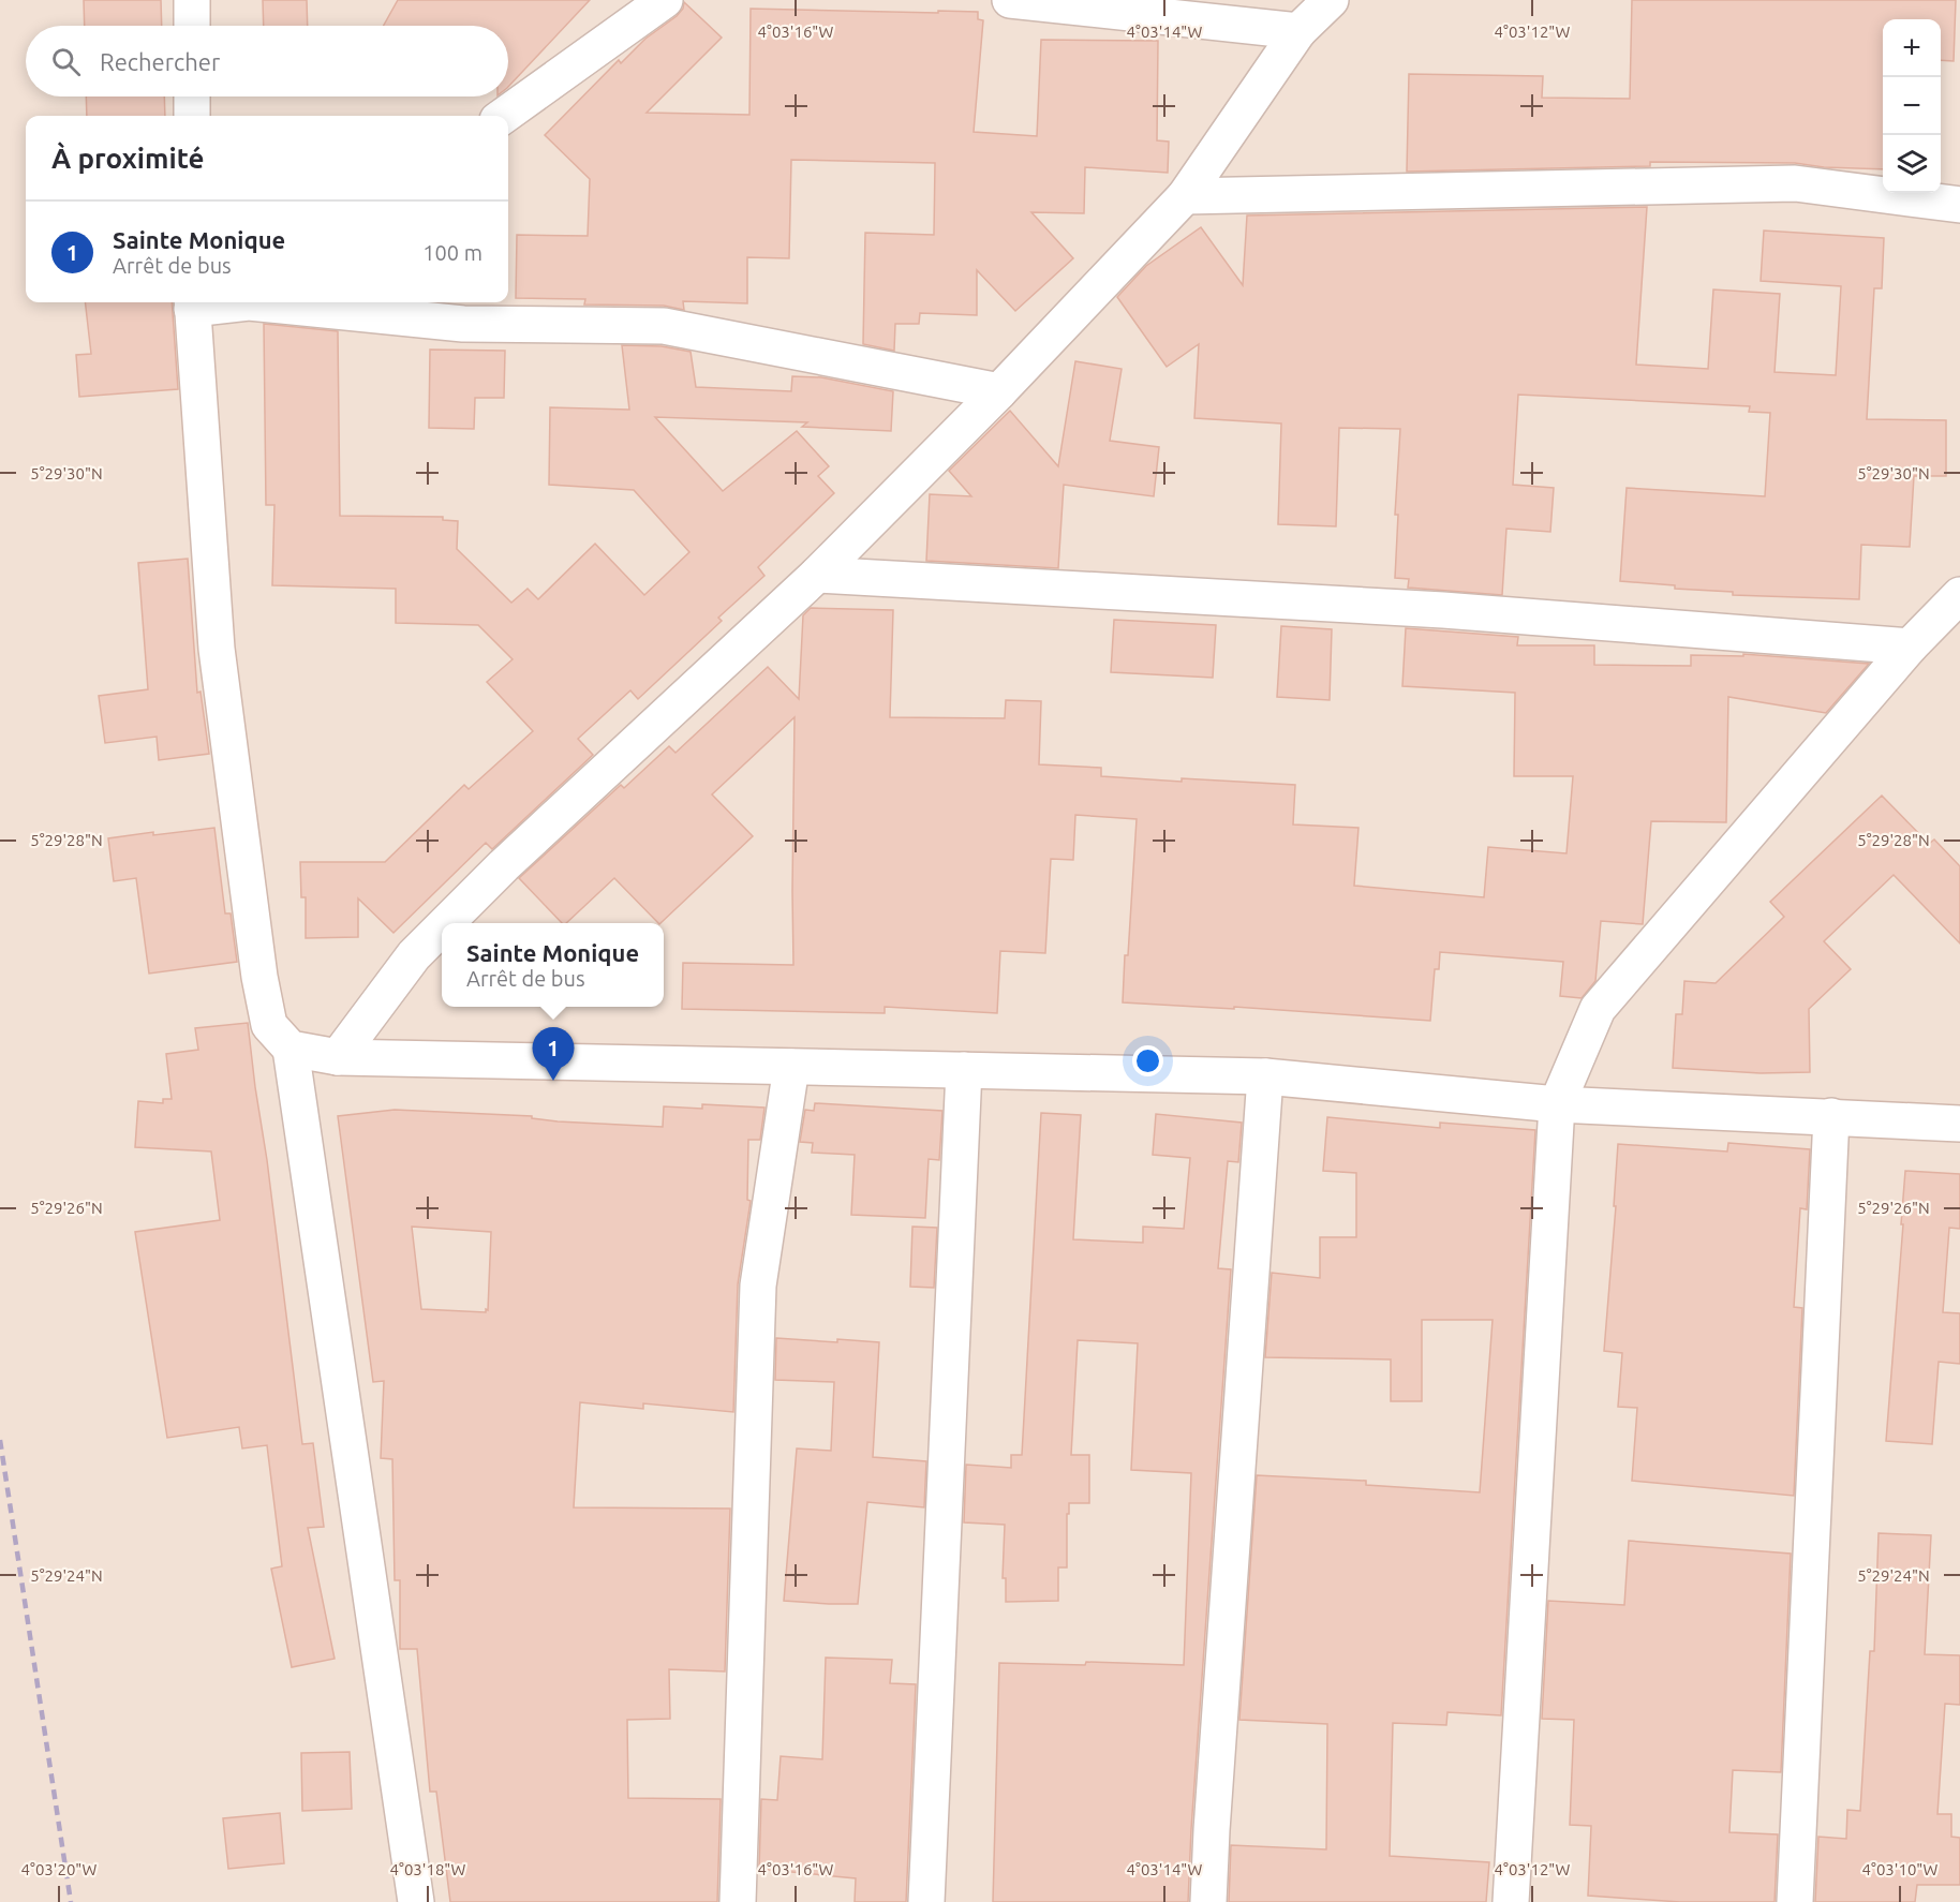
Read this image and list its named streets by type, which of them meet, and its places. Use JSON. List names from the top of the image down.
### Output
{
  "page": {
    "map_buttons": ["+", "−"],
    "search": "Rechercher",
    "heading": "À proximité",
    "list": [
      {
        "mark": "1",
        "name": "Sainte Monique",
        "note": "Arrêt de bus",
        "value": "100 m"
      }
    ],
    "popup": ["Sainte Monique", "Arrêt de bus"],
    "pins": "1"
  },
  "coordinates": [
    "4°03'16\"W",
    "4°03'14\"W",
    "4°03'12\"W",
    "5°29'30\"N",
    "5°29'28\"N",
    "5°29'26\"N",
    "5°29'24\"N",
    "4°03'20\"W",
    "4°03'18\"W",
    "4°03'10\"W"
  ]
}
